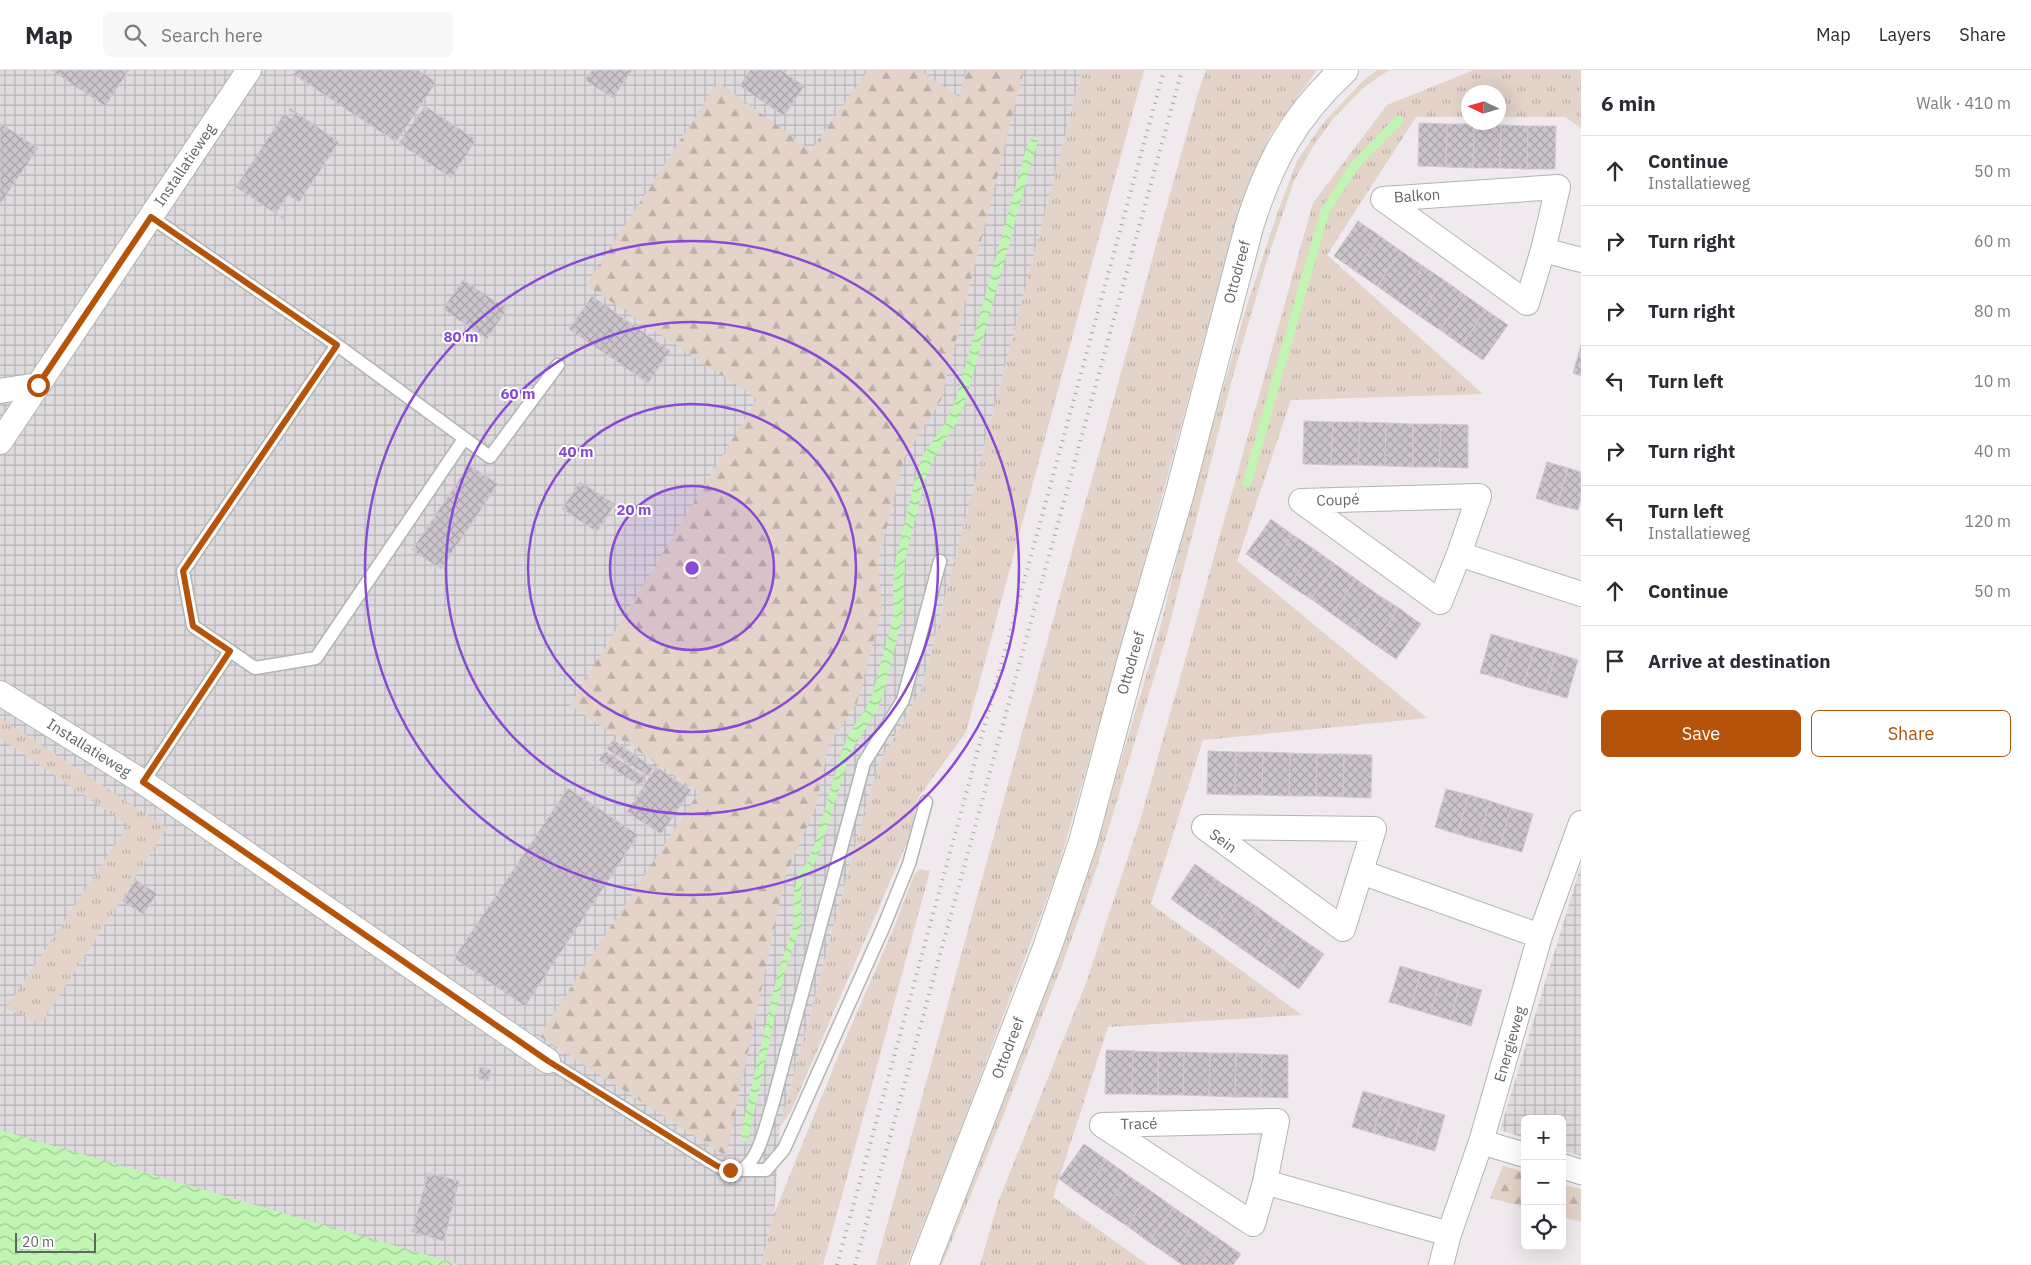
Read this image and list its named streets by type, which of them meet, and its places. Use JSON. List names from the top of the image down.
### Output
{
  "streets": {
    "street": [
      "Installatieweg",
      "Balkon",
      "Ottodreef",
      "Coupé",
      "Sein",
      "Energieweg",
      "Tracé"
    ]
  },
  "scale_bar": "20 m",
  "north": "left",
  "page": {
    "header": "Map",
    "search": "Search here",
    "nav": ["Map", "Layers", "Share"],
    "heading": ["6 min", "Walk · 410 m"],
    "list": [
      ["Continue", "Installatieweg", "50 m"],
      ["Turn right", "60 m"],
      ["Turn right", "80 m"],
      ["Turn left", "10 m"],
      ["Turn right", "40 m"],
      ["Turn left", "Installatieweg", "120 m"],
      ["Continue", "50 m"],
      "Arrive at destination"
    ],
    "buttons": ["Save", "Share"],
    "map_buttons": ["+", "−"],
    "scale": "20 m"
  },
  "rings": [
    "80 m",
    "60 m",
    "40 m",
    "20 m"
  ]
}
